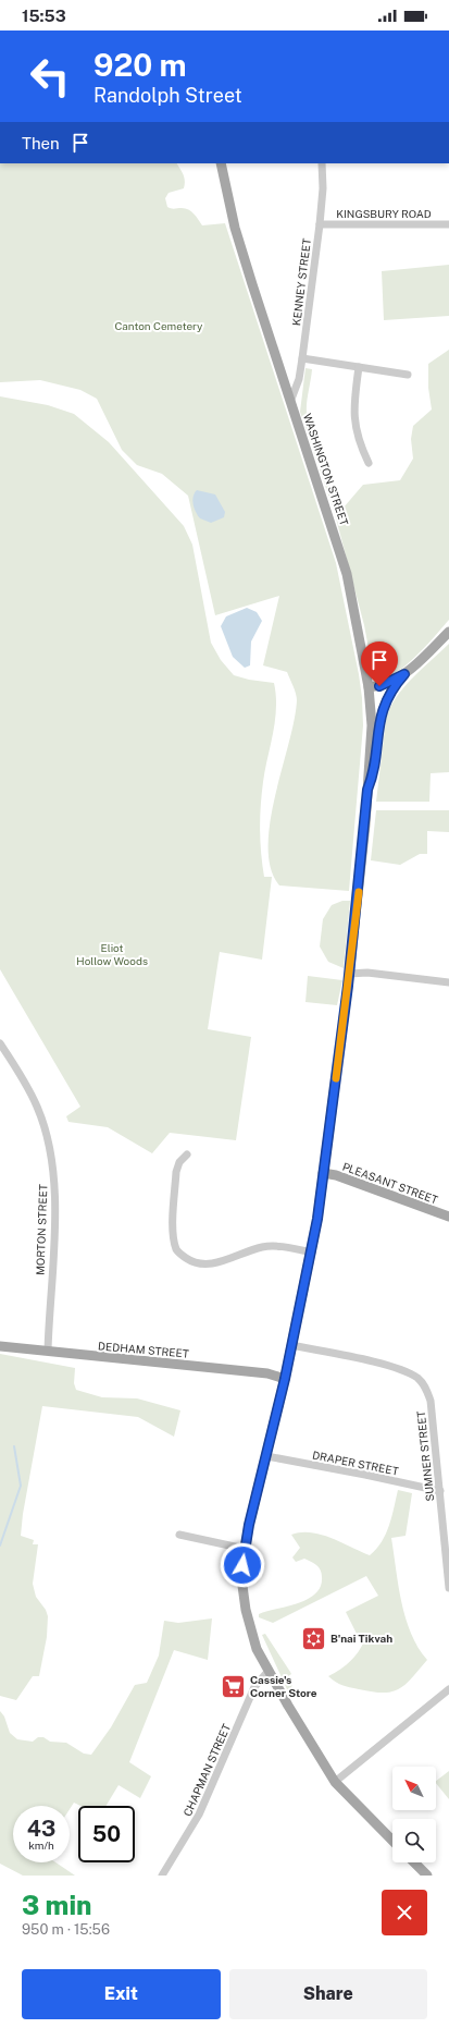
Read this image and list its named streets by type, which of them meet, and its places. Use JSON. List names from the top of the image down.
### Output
{
  "streets": {
    "main road": ["WASHINGTON STREET", "PLEASANT STREET", "DEDHAM STREET"],
    "street": [
      "KINGSBURY ROAD",
      "KENNEY STREET",
      "MORTON STREET",
      "SUMNER STREET",
      "DRAPER STREET",
      "CHAPMAN STREET"
    ]
  },
  "crossings": [
    ["KINGSBURY ROAD", "KENNEY STREET"],
    ["KENNEY STREET", "WASHINGTON STREET"],
    ["WASHINGTON STREET", "PLEASANT STREET"],
    ["WASHINGTON STREET", "DEDHAM STREET"],
    ["WASHINGTON STREET", "SUMNER STREET"],
    ["WASHINGTON STREET", "DRAPER STREET"],
    ["WASHINGTON STREET", "CHAPMAN STREET"],
    ["MORTON STREET", "DEDHAM STREET"],
    ["SUMNER STREET", "DRAPER STREET"]
  ],
  "parks": ["Canton Cemetery", "Eliot Hollow Woods"],
  "places": {
    "synagogue": ["B'nai Tikvah"],
    "supermarket": ["Cassie's Corner Store"]
  },
  "north": "top left",
  "page": {
    "status": "15:53",
    "turn": ["920 m", "Randolph Street"],
    "then": "Then",
    "speed": "43 km/h",
    "limit": "50",
    "heading": ["3 min", "950 m · 15:56"],
    "buttons": ["Exit", "Share"]
  }
}
